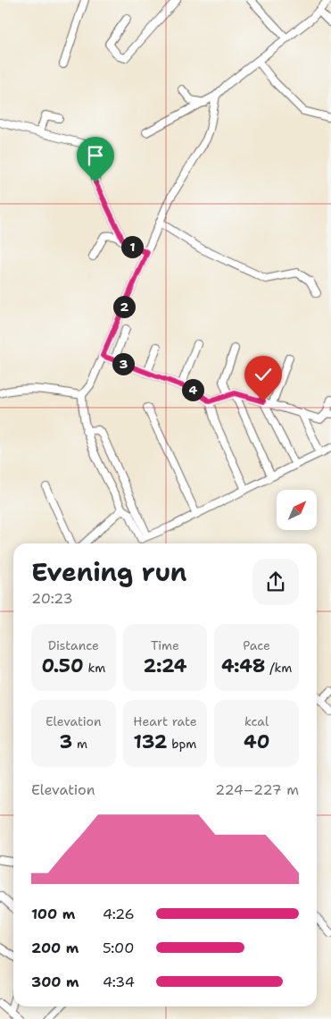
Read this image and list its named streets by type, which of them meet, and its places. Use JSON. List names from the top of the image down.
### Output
{
  "north": "top right",
  "page": {
    "pins": [
      "1",
      "2",
      "3",
      "4"
    ],
    "heading": ["Evening run", "20:23"],
    "stats": [
      ["Distance", "0.50 km"],
      ["Time", "2:24"],
      ["Pace", "4:48 /km"],
      ["Elevation", "3 m"],
      ["Heart rate", "132 bpm"],
      ["kcal", "40"]
    ],
    "chart": ["Elevation", "224–227 m"],
    "list": [
      {
        "name": "100 m",
        "note": "4:26"
      },
      {
        "name": "200 m",
        "note": "5:00"
      },
      {
        "name": "300 m",
        "note": "4:34"
      }
    ]
  }
}
